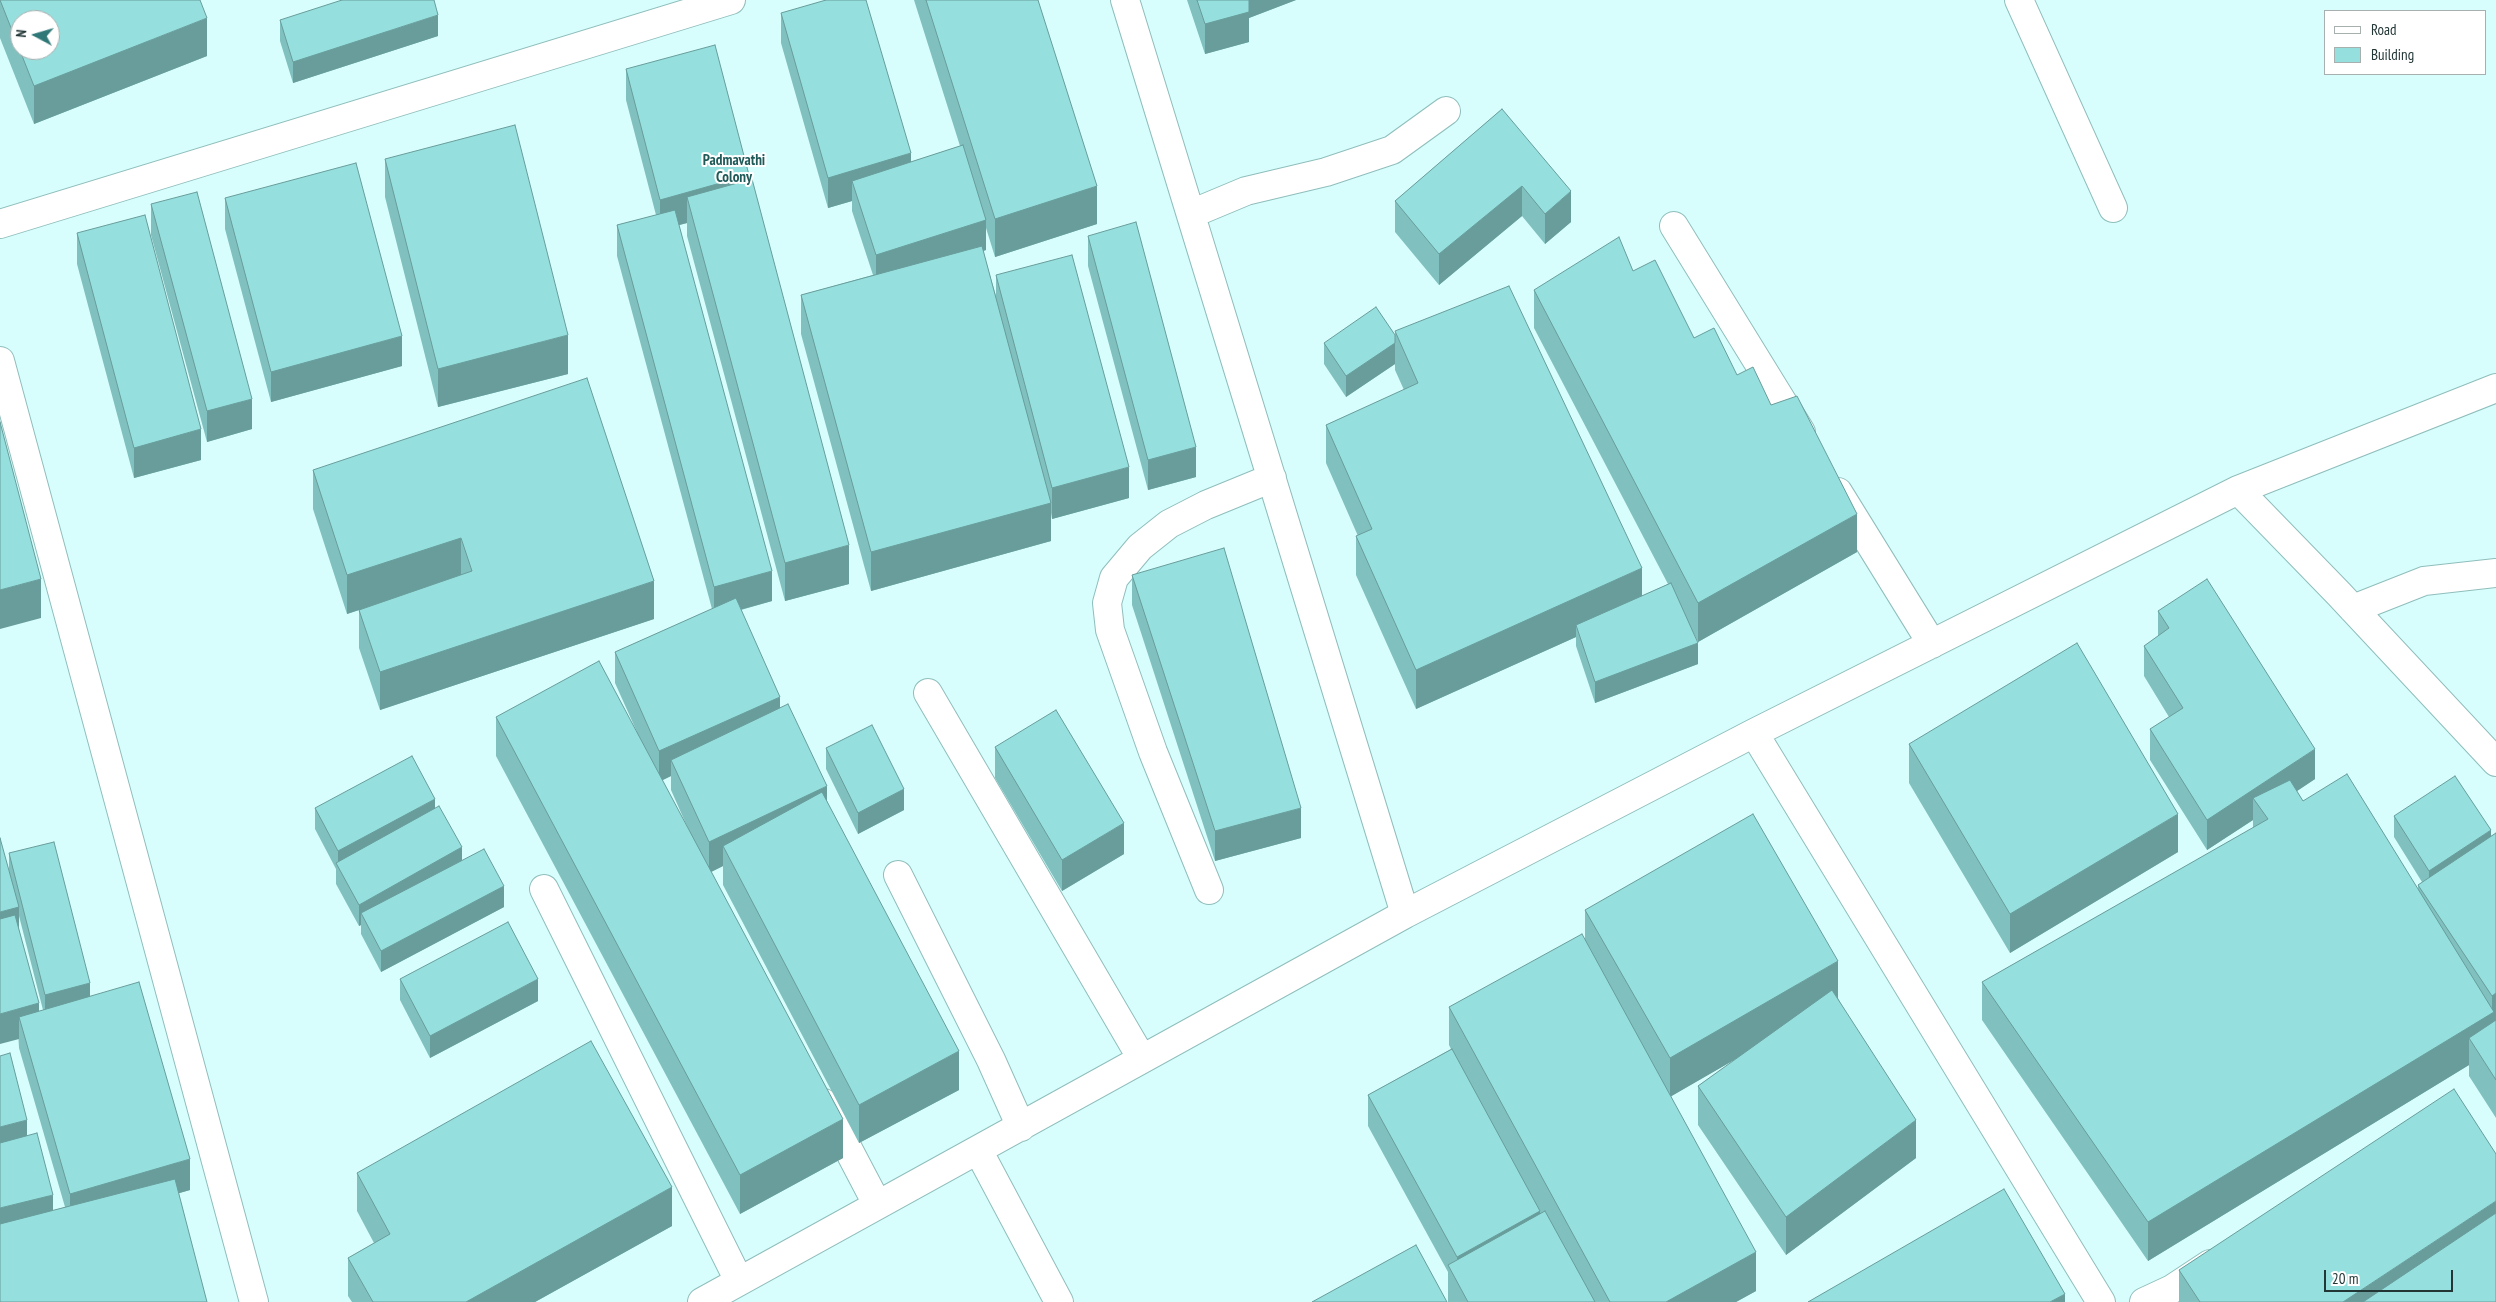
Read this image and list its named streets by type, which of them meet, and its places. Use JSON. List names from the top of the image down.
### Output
{
  "districts": ["Padmavathi Colony"],
  "legend": ["Road", "Building"],
  "scale_bar": "20 m",
  "north": "left"
}
